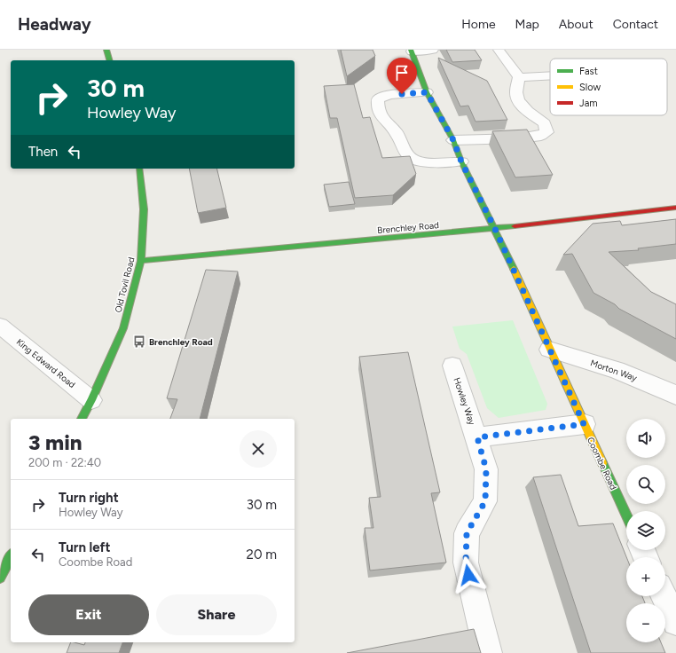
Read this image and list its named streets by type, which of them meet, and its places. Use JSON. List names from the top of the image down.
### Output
{
  "streets": {
    "street": [
      "Brenchley Road",
      "Old Tovil Road",
      "King Edward Road",
      "Morton Way",
      "Howley Way",
      "Coombe Road"
    ]
  },
  "crossings": [
    ["Brenchley Road", "Old Tovil Road"],
    ["Brenchley Road", "Coombe Road"],
    ["Old Tovil Road", "King Edward Road"],
    ["Morton Way", "Coombe Road"]
  ],
  "places": {
    "bus stop": ["Brenchley Road"]
  },
  "legend": ["Fast", "Slow", "Jam"],
  "page": {
    "header": "Headway",
    "nav": [
      "Home",
      "Map",
      "About",
      "Contact"
    ],
    "turn": ["30 m", "Howley Way"],
    "then": "Then",
    "map_buttons": ["+", "−"],
    "heading": ["3 min", "200 m · 22:40"],
    "list": [
      {
        "name": "Turn right",
        "note": "Howley Way",
        "value": "30 m"
      },
      {
        "name": "Turn left",
        "note": "Coombe Road",
        "value": "20 m"
      }
    ],
    "buttons": ["Exit", "Share"]
  }
}
